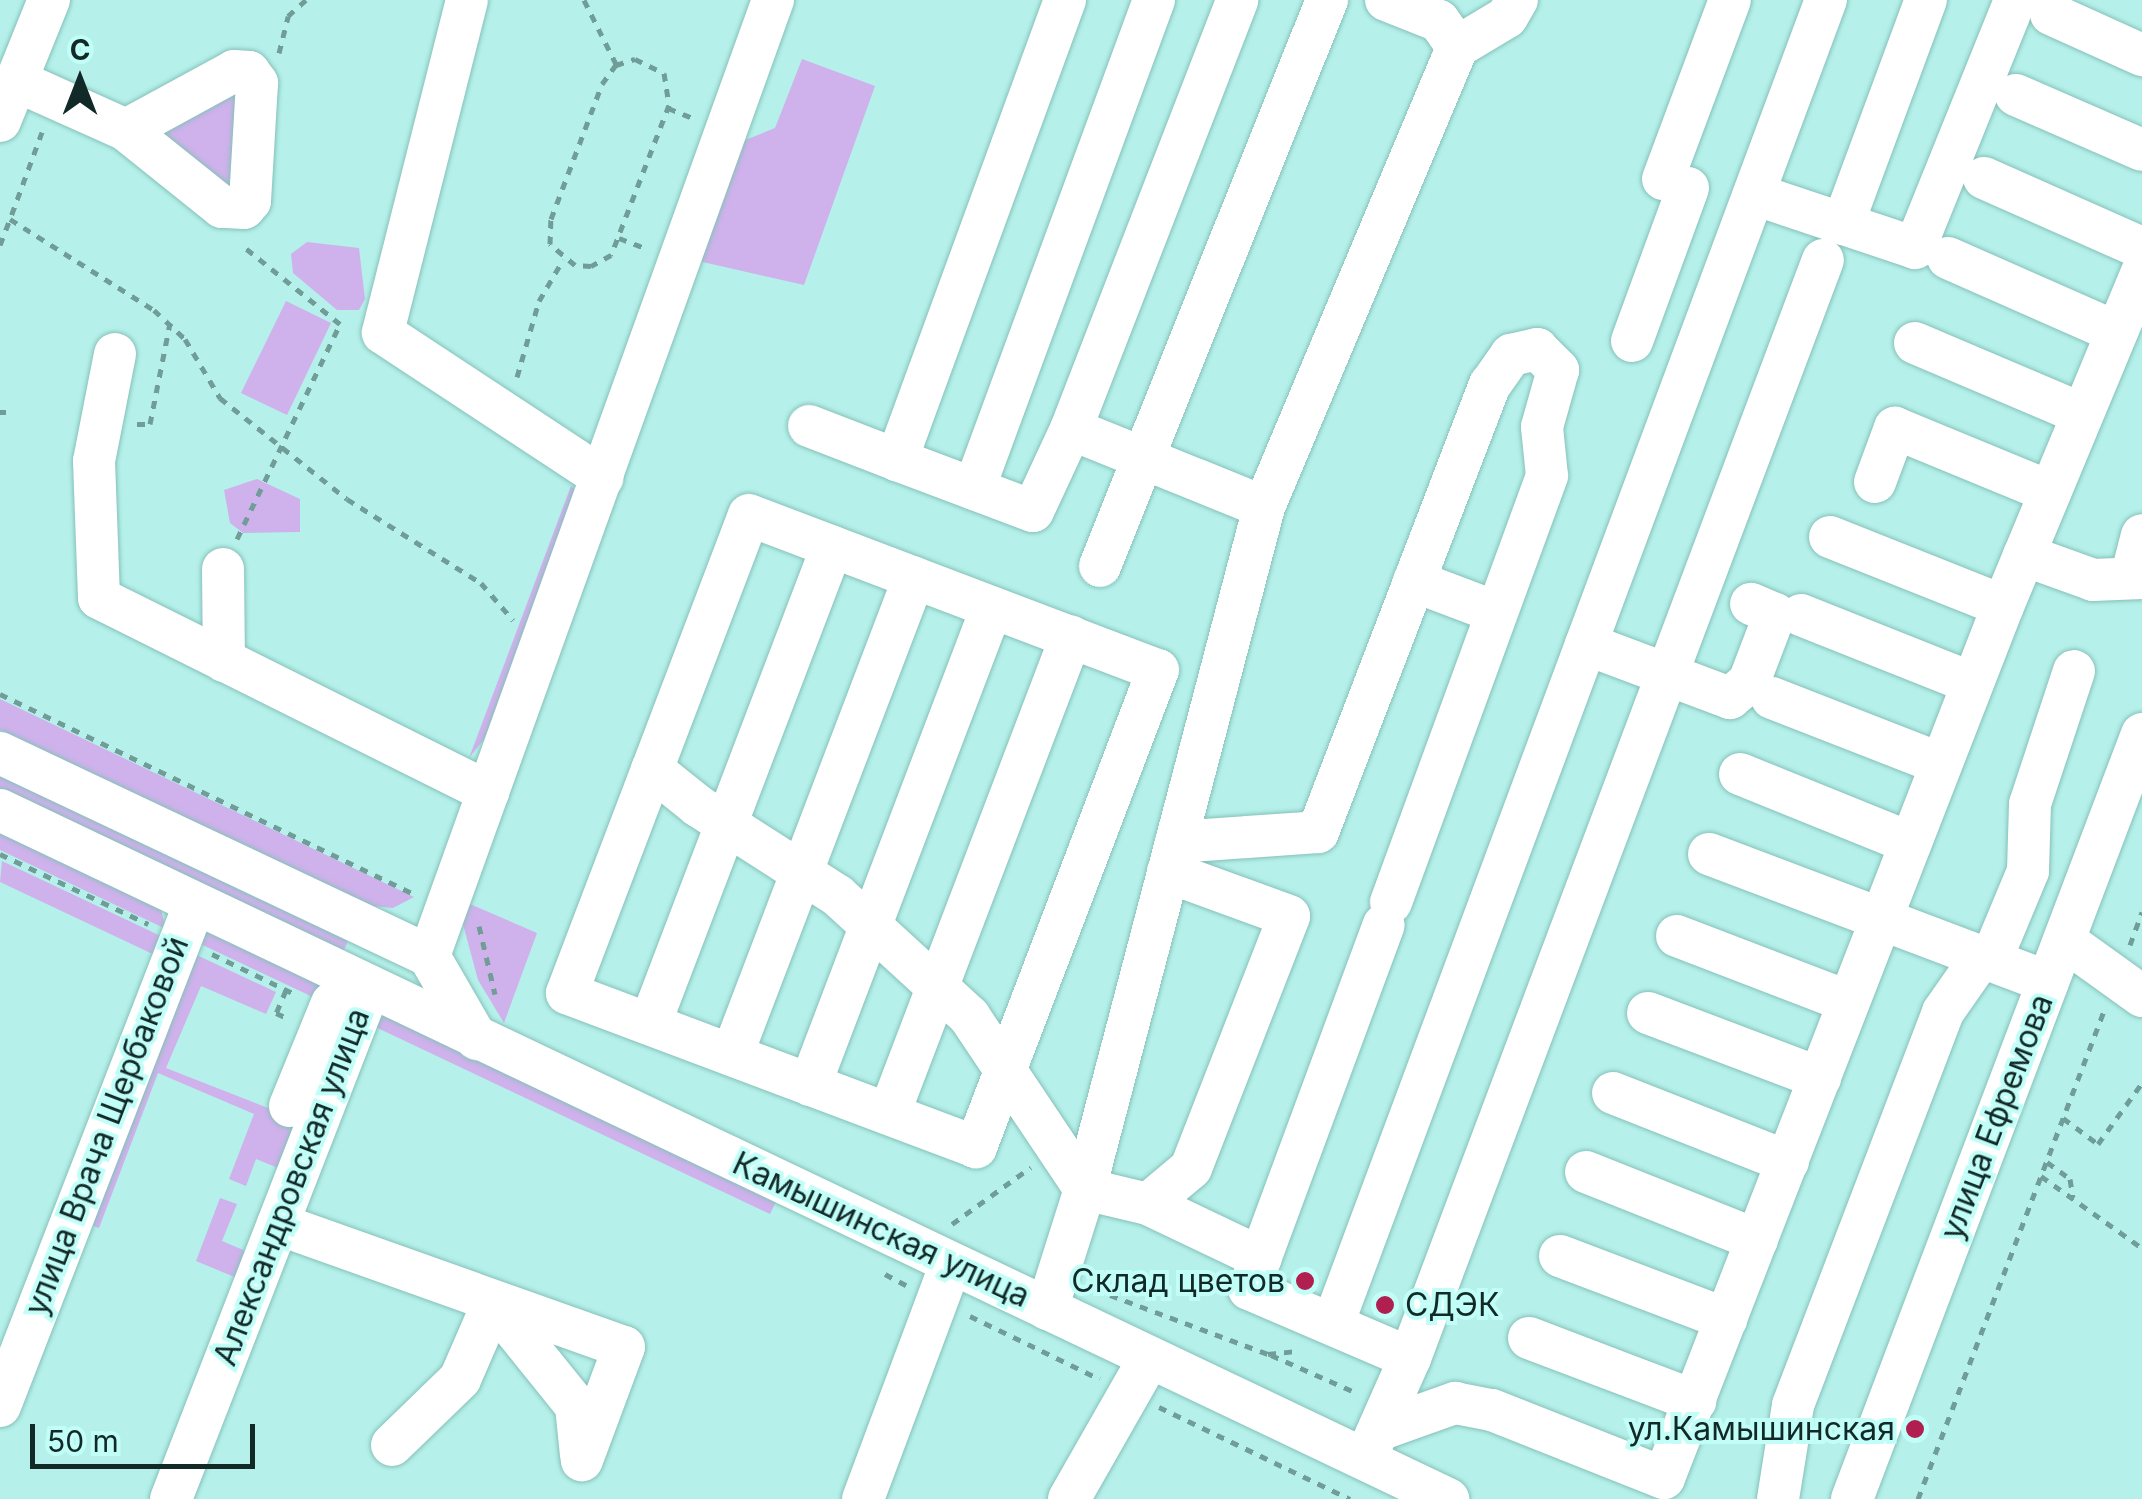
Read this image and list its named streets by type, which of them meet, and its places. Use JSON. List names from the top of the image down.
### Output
{
  "streets": {
    "street": [
      "улица Ефремова",
      "улица Врача Щербаковой",
      "Александровская улица",
      "Камышинская улица"
    ]
  },
  "crossings": [
    ["улица Врача Щербаковой", "Камышинская улица"],
    ["Александровская улица", "Камышинская улица"]
  ],
  "places": ["Склад цветов", "СДЭК", "ул.Камышинская"],
  "scale_bar": "50 m",
  "north": "top"
}
